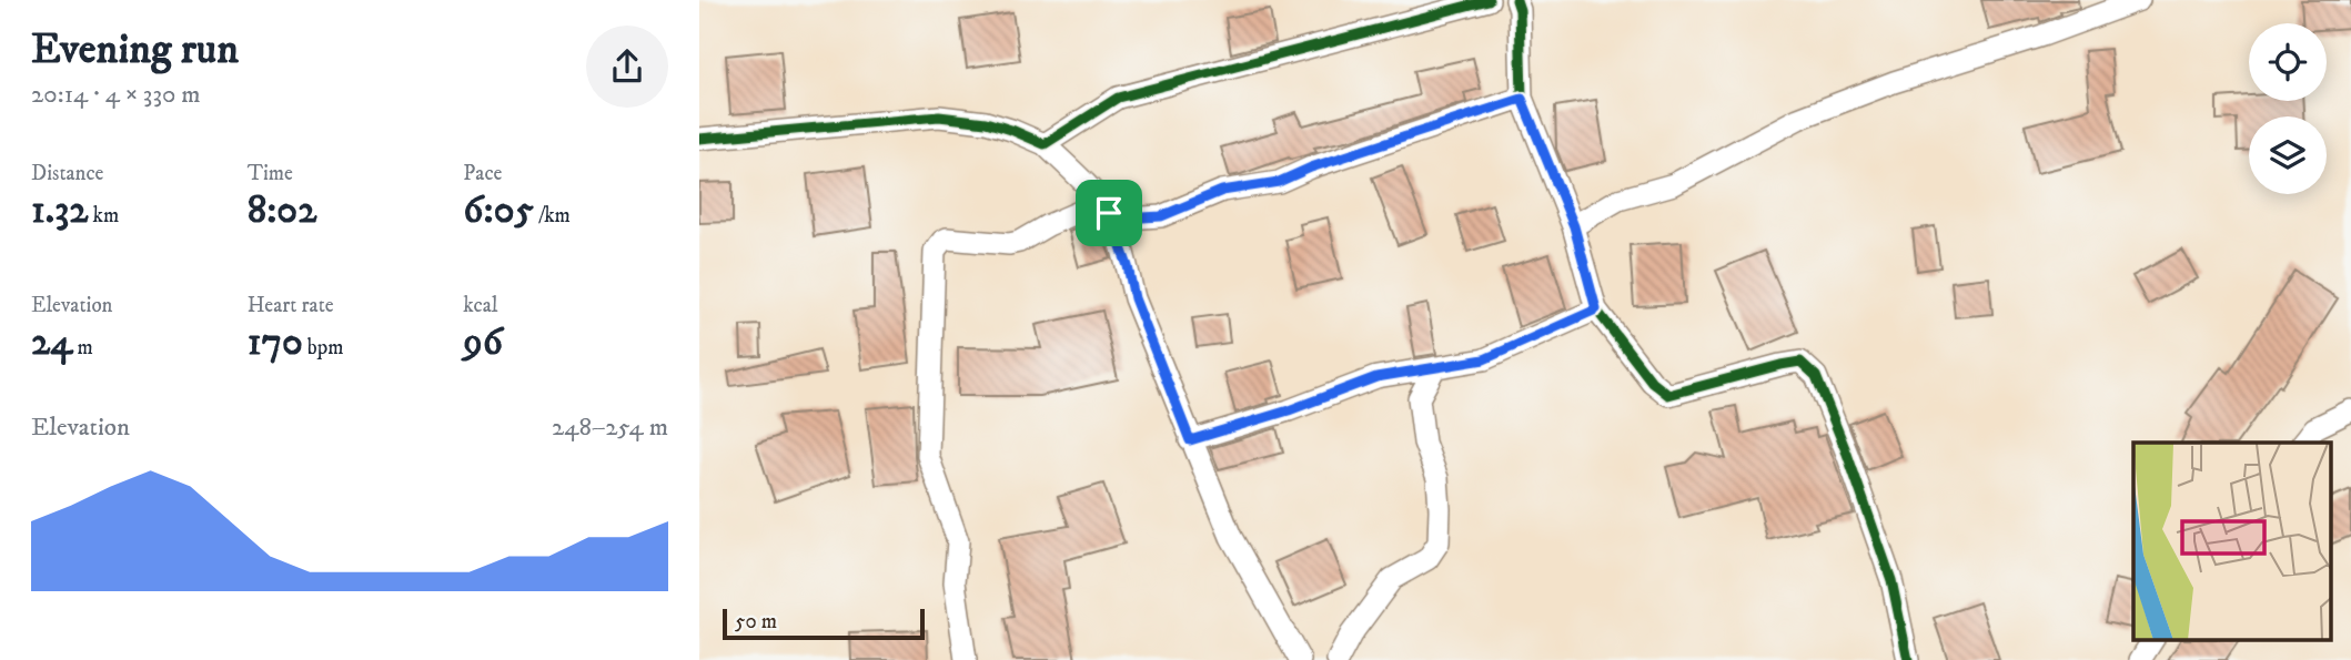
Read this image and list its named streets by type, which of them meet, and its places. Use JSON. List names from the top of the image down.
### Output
{
  "scale_bar": "50 m",
  "page": {
    "heading": ["Evening run", "20:14 · 4 × 330 m"],
    "stats": [
      ["Distance", "1.32 km"],
      ["Time", "8:02"],
      ["Pace", "6:05 /km"],
      ["Elevation", "24 m"],
      ["Heart rate", "170 bpm"],
      ["kcal", "96"]
    ],
    "chart": ["Elevation", "248–254 m"],
    "scale": "50 m"
  }
}
